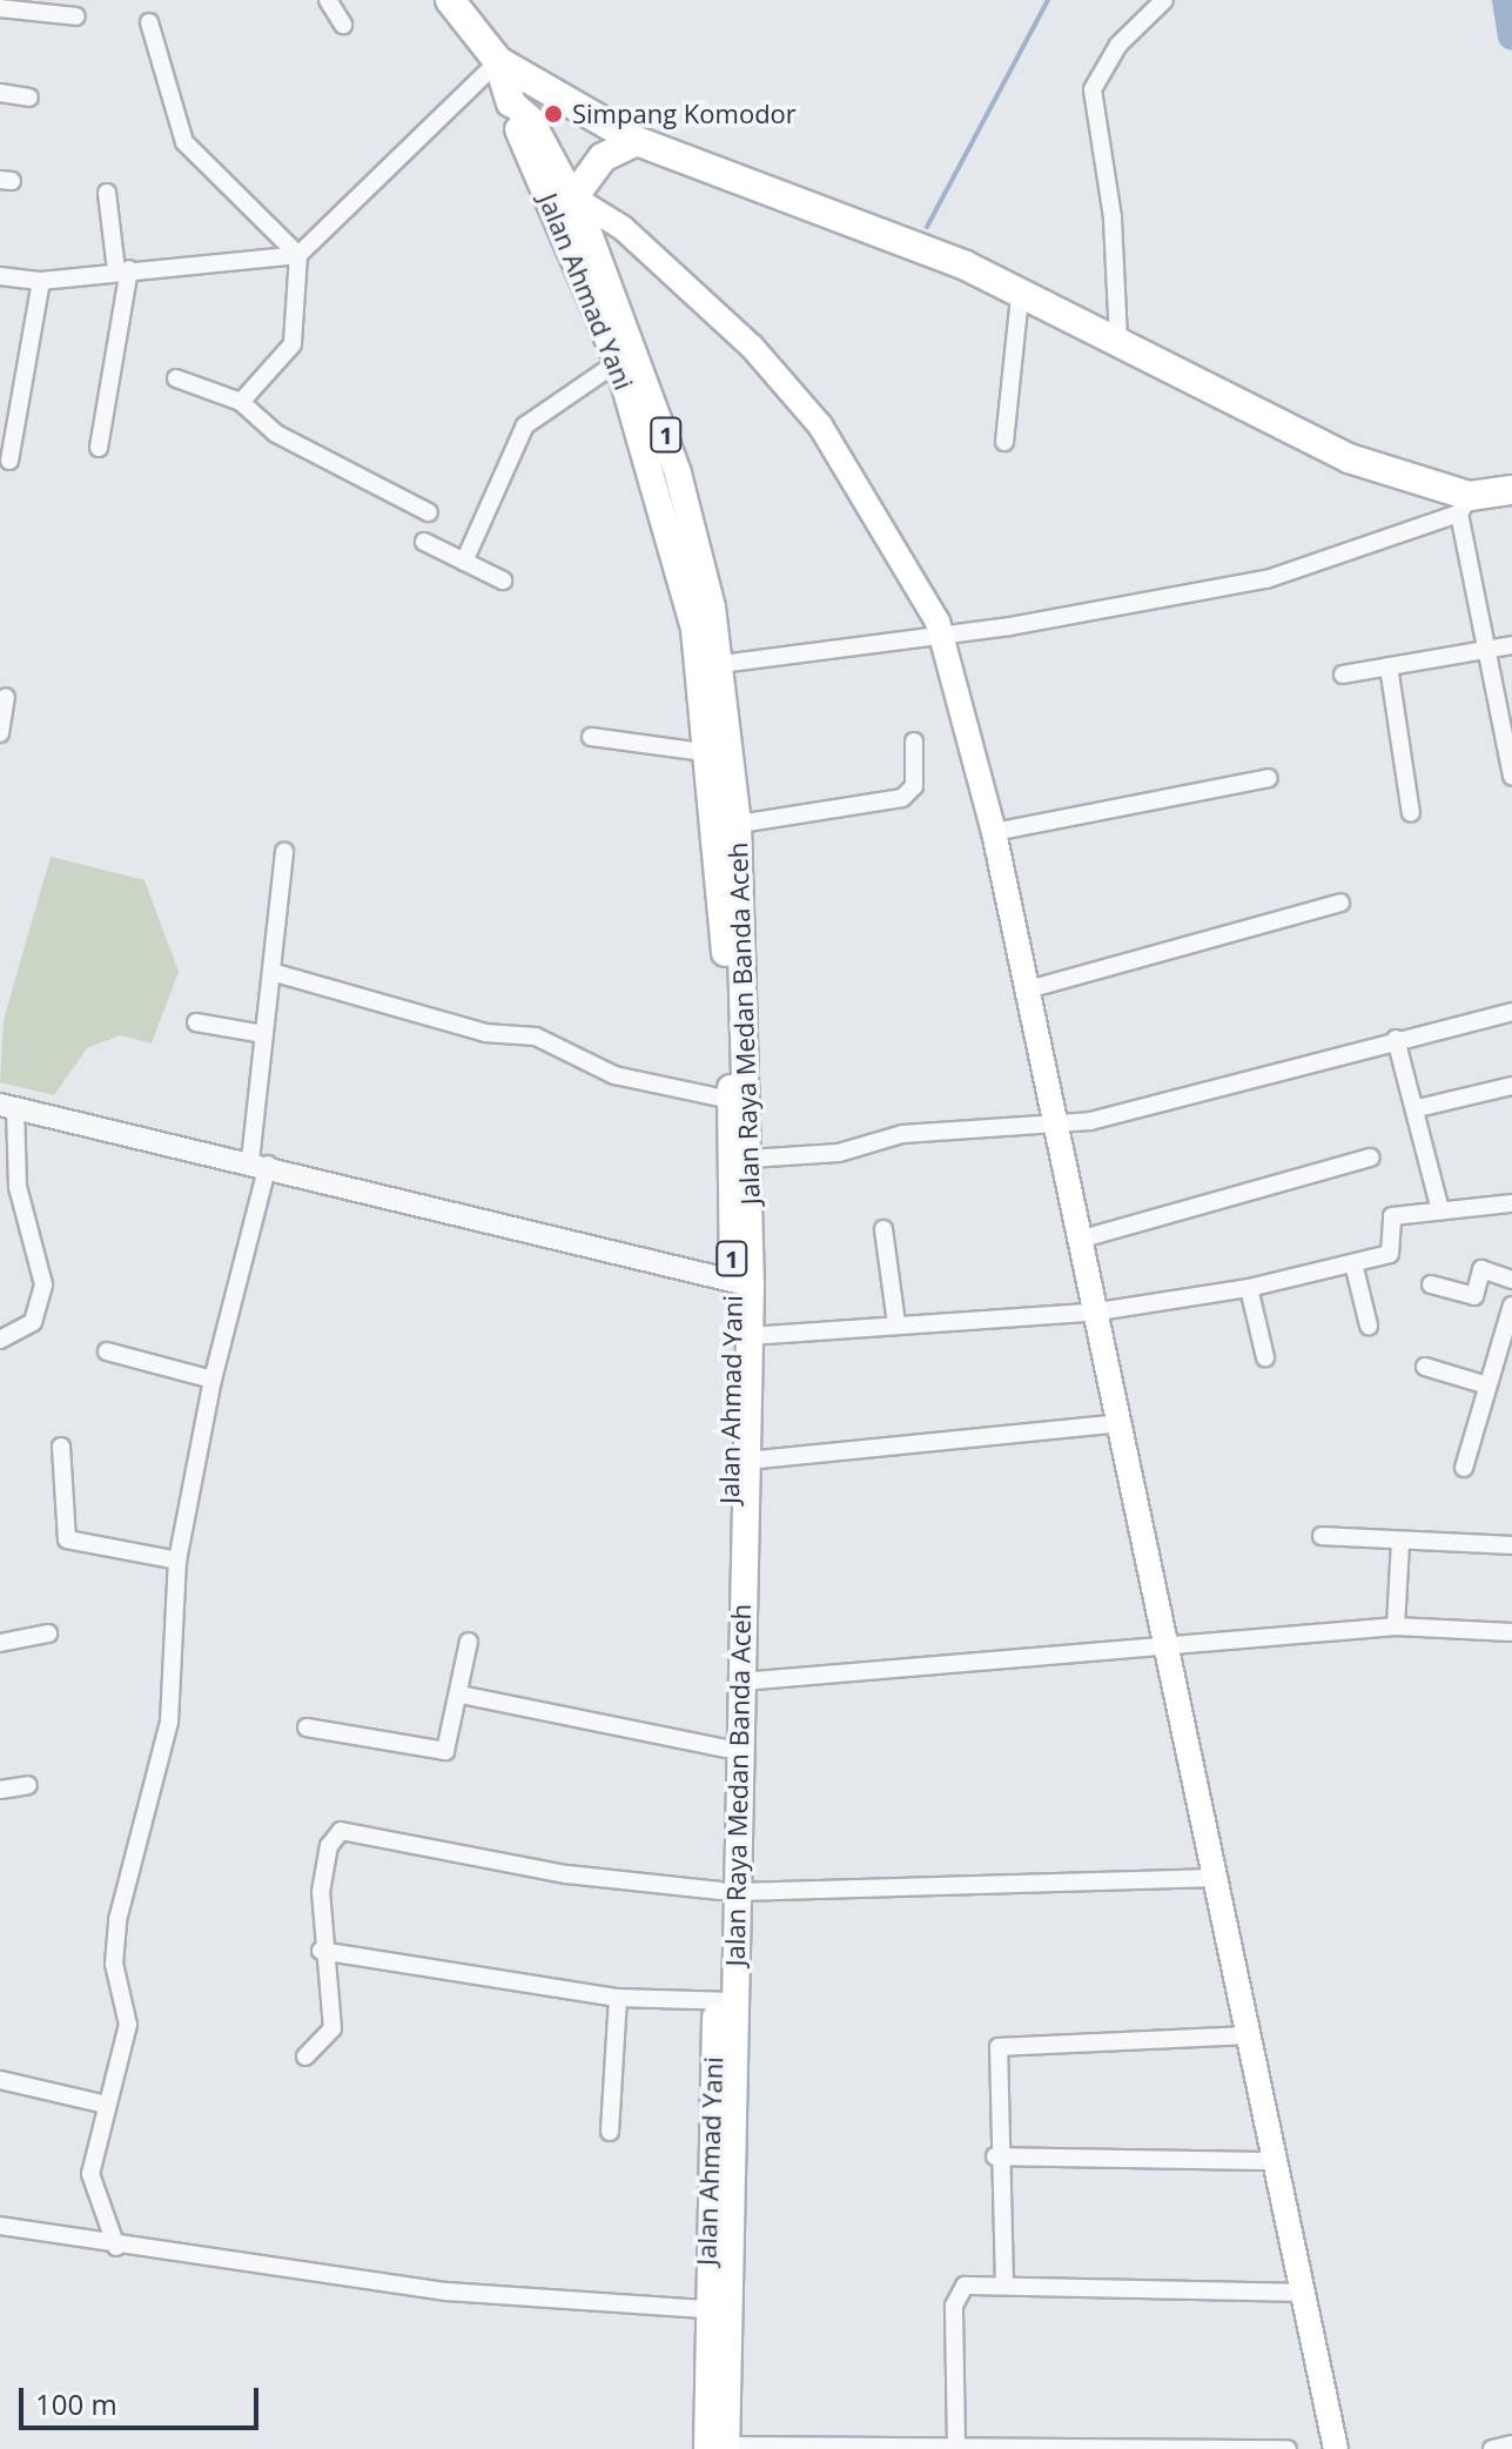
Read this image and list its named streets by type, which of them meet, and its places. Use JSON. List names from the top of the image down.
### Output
{
  "streets": {
    "highway": ["1", "Jalan Raya Medan Banda Aceh"],
    "main road": ["Jalan Ahmad Yani"]
  },
  "crossings": [
    ["Jalan Ahmad Yani", "Jalan Raya Medan Banda Aceh"]
  ],
  "places": ["Simpang Komodor"],
  "scale_bar": "100 m"
}
